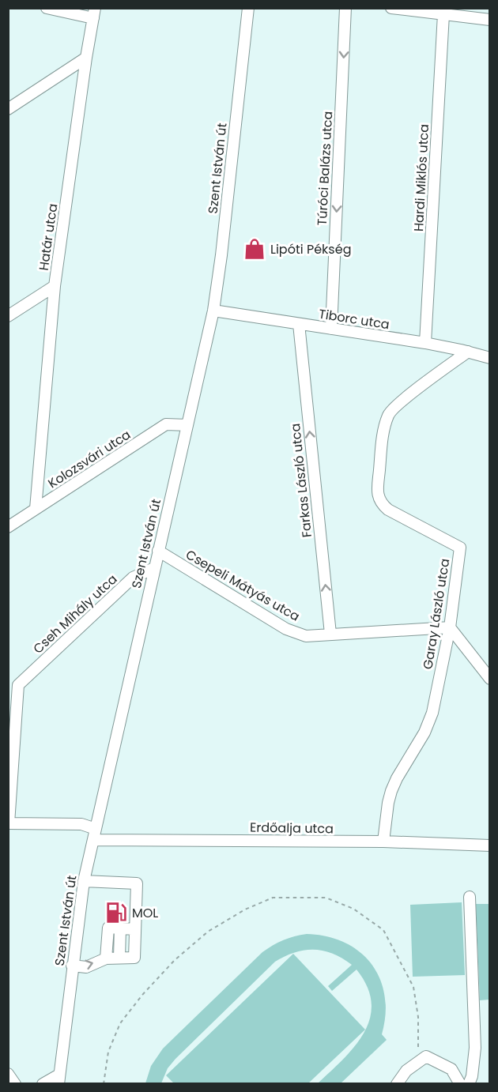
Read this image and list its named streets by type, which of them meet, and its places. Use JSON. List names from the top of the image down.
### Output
{
  "streets": {
    "street": [
      "Szent István út",
      "Túróci Balázs utca",
      "Hardi Miklós utca",
      "Határ utca",
      "Tiborc utca",
      "Kolozsvári utca",
      "Farkas László utca",
      "Csepeli Mátyás utca",
      "Cseh Mihály utca",
      "Garay László utca",
      "Erdőalja utca"
    ]
  },
  "crossings": [
    ["Szent István út", "Tiborc utca"],
    ["Szent István út", "Kolozsvári utca"],
    ["Szent István út", "Csepeli Mátyás utca"],
    ["Szent István út", "Cseh Mihály utca"],
    ["Szent István út", "Erdőalja utca"],
    ["Túróci Balázs utca", "Tiborc utca"],
    ["Hardi Miklós utca", "Tiborc utca"],
    ["Határ utca", "Kolozsvári utca"],
    ["Tiborc utca", "Farkas László utca"],
    ["Tiborc utca", "Garay László utca"],
    ["Farkas László utca", "Csepeli Mátyás utca"],
    ["Csepeli Mátyás utca", "Garay László utca"],
    ["Cseh Mihály utca", "Erdőalja utca"],
    ["Garay László utca", "Erdőalja utca"]
  ],
  "one_way": ["Túróci Balázs utca", "Farkas László utca"],
  "places": {
    "shop": ["Lipóti Pékség"],
    "fuel station": ["MOL"]
  }
}
